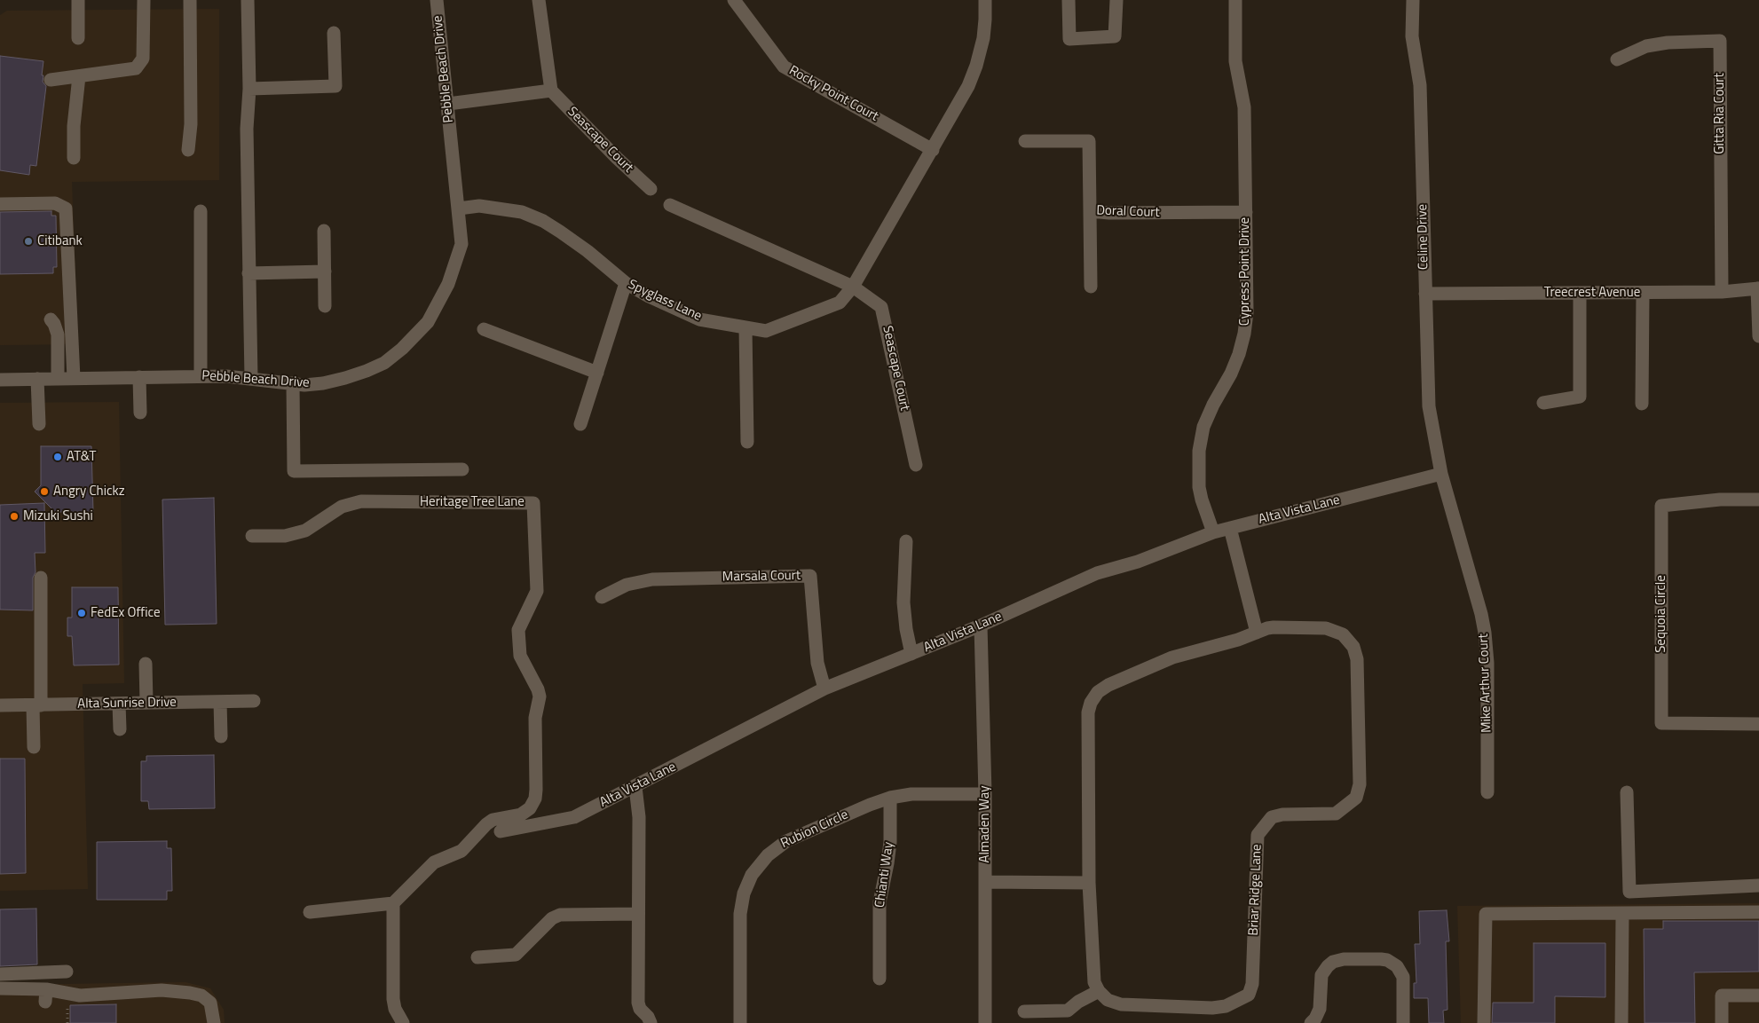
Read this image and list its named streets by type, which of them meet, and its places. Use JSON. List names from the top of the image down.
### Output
{
  "streets": {
    "street": [
      "Pebble Beach Drive",
      "Rocky Point Court",
      "Gitta Ria Court",
      "Seascape Court",
      "Doral Court",
      "Celine Drive",
      "Cypress Point Drive",
      "Treecrest Avenue",
      "Spyglass Lane",
      "Heritage Tree Lane",
      "Alta Vista Lane",
      "Marsala Court",
      "Sequoia Circle",
      "Mike Arthur Court",
      "Alta Sunrise Drive",
      "Almaden Way",
      "Rubion Circle",
      "Chianti Way",
      "Briar Ridge Lane"
    ]
  },
  "crossings": [
    ["Pebble Beach Drive", "Spyglass Lane"],
    ["Rocky Point Court", "Spyglass Lane"],
    ["Gitta Ria Court", "Treecrest Avenue"],
    ["Seascape Court", "Spyglass Lane"],
    ["Doral Court", "Cypress Point Drive"],
    ["Celine Drive", "Treecrest Avenue"],
    ["Celine Drive", "Alta Vista Lane"],
    ["Celine Drive", "Mike Arthur Court"],
    ["Cypress Point Drive", "Alta Vista Lane"],
    ["Alta Vista Lane", "Marsala Court"],
    ["Alta Vista Lane", "Mike Arthur Court"],
    ["Alta Vista Lane", "Almaden Way"],
    ["Almaden Way", "Rubion Circle"],
    ["Rubion Circle", "Chianti Way"]
  ],
  "places": [
    "Citibank",
    "AT&T",
    "Angry Chickz",
    "Mizuki Sushi",
    "FedEx Office"
  ]
}
